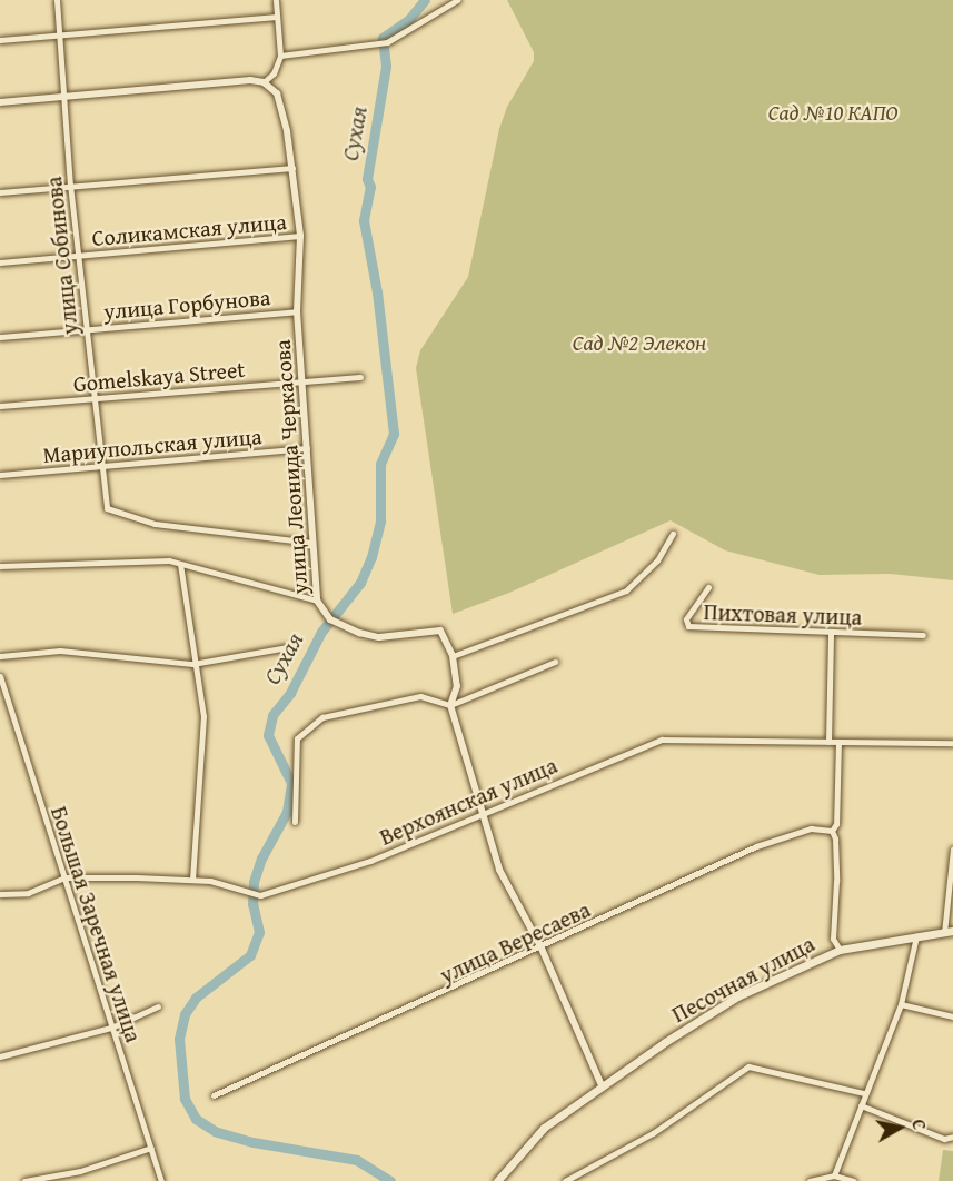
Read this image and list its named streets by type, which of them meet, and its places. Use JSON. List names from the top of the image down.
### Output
{
  "streets": {
    "main road": ["Песочная улица"],
    "street": [
      "Соликамская улица",
      "улица Собинова",
      "улица Горбунова",
      "Gomelskaya Street",
      "Мариупольская улица",
      "улица Леонида Черкасова",
      "Пихтовая улица",
      "Верхоянская улица",
      "Большая Заречная улица",
      "улица Вересаева"
    ]
  },
  "crossings": [
    ["Соликамская улица", "улица Собинова"],
    ["Соликамская улица", "улица Леонида Черкасова"],
    ["улица Собинова", "улица Горбунова"],
    ["улица Собинова", "Gomelskaya Street"],
    ["улица Собинова", "Мариупольская улица"],
    ["улица Собинова", "улица Леонида Черкасова"],
    ["улица Горбунова", "улица Леонида Черкасова"],
    ["Gomelskaya Street", "улица Леонида Черкасова"],
    ["Мариупольская улица", "улица Леонида Черкасова"],
    ["улица Леонида Черкасова", "Верхоянская улица"],
    ["улица Леонида Черкасова", "улица Вересаева"],
    ["улица Леонида Черкасова", "Песочная улица"],
    ["Верхоянская улица", "Большая Заречная улица"]
  ],
  "water": ["Сухая"],
  "parks": ["Сад №10 КАПО", "Сад №2 Элекон"],
  "north": "right"
}
